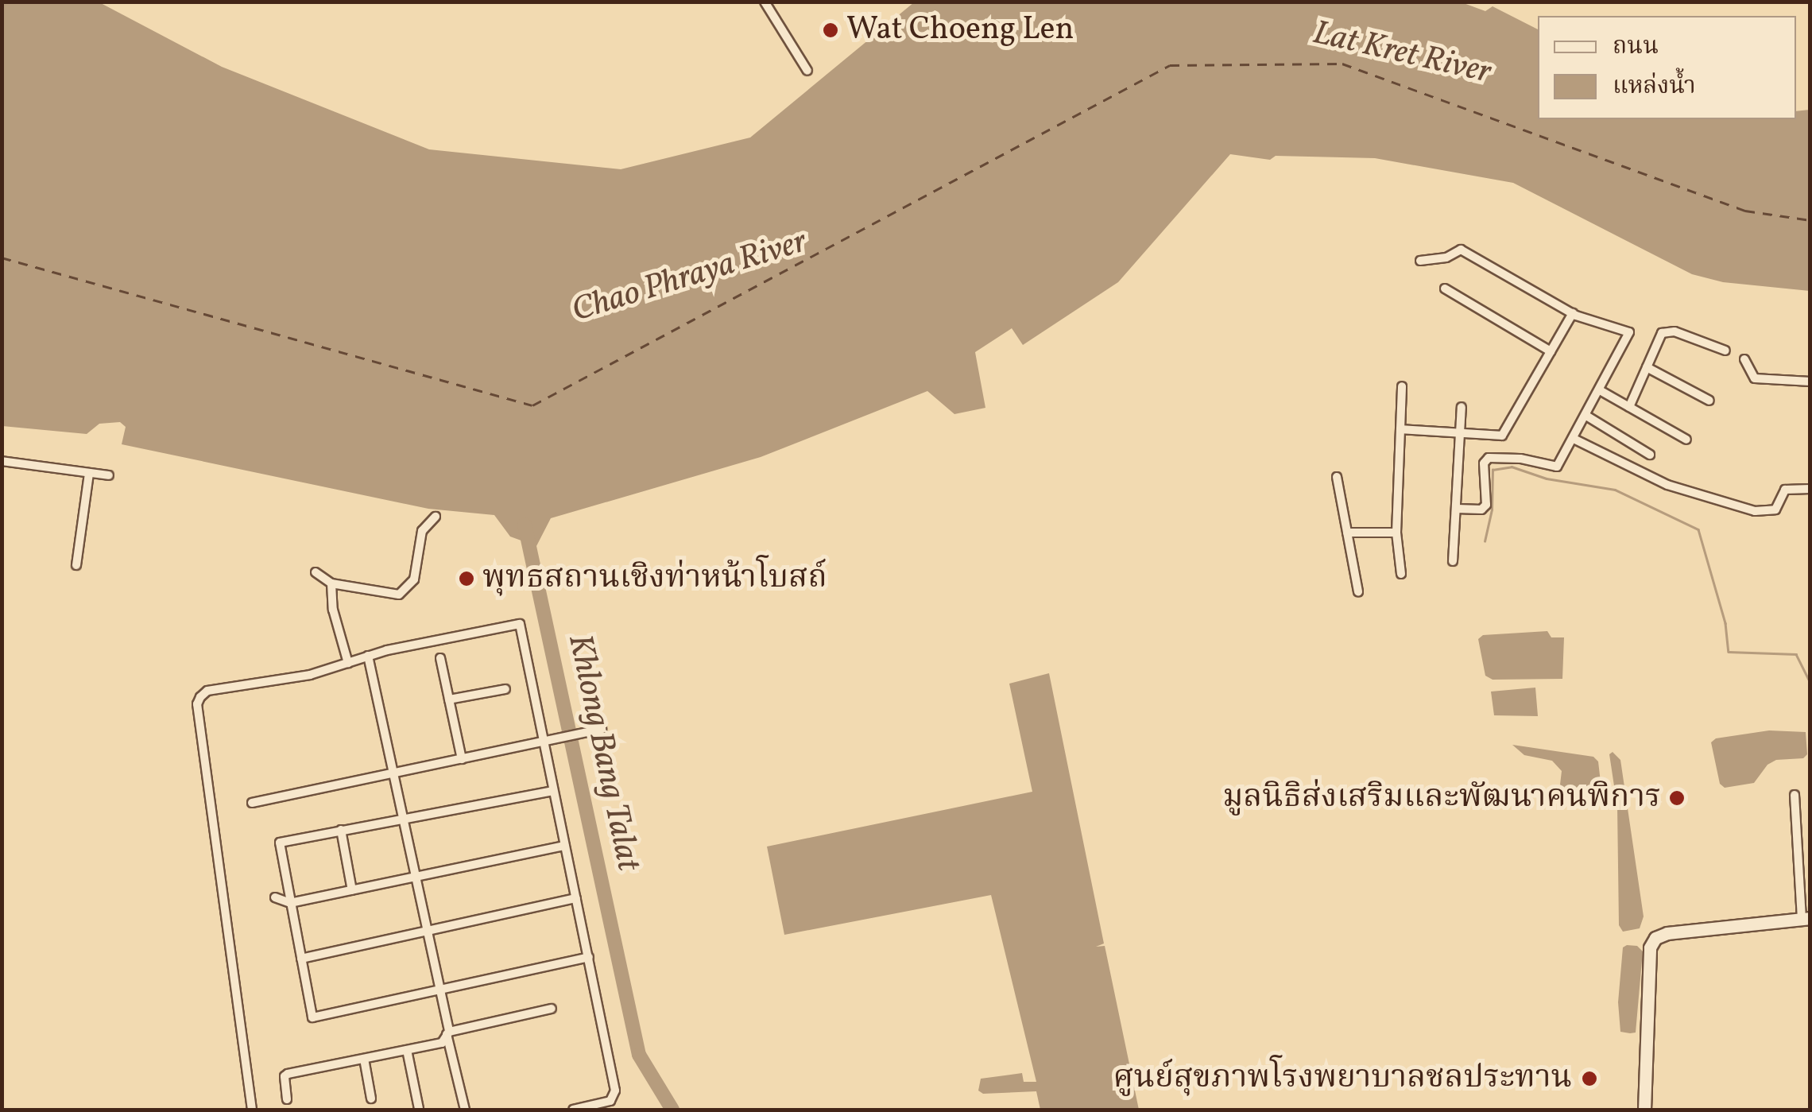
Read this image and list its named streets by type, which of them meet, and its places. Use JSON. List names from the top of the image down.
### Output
{
  "water": ["Lat Kret River", "Chao Phraya River", "Khlong Bang Talat"],
  "places": [
    "Wat Choeng Len",
    "พุทธสถานเชิงท่าหน้าโบสถ์",
    "มูลนิธิส่งเสริมและพัฒนาคนพิการ",
    "ศูนย์สุขภาพโรงพยาบาลชลประทาน"
  ],
  "legend": ["ถนน", "แหล่งน้ำ"]
}
